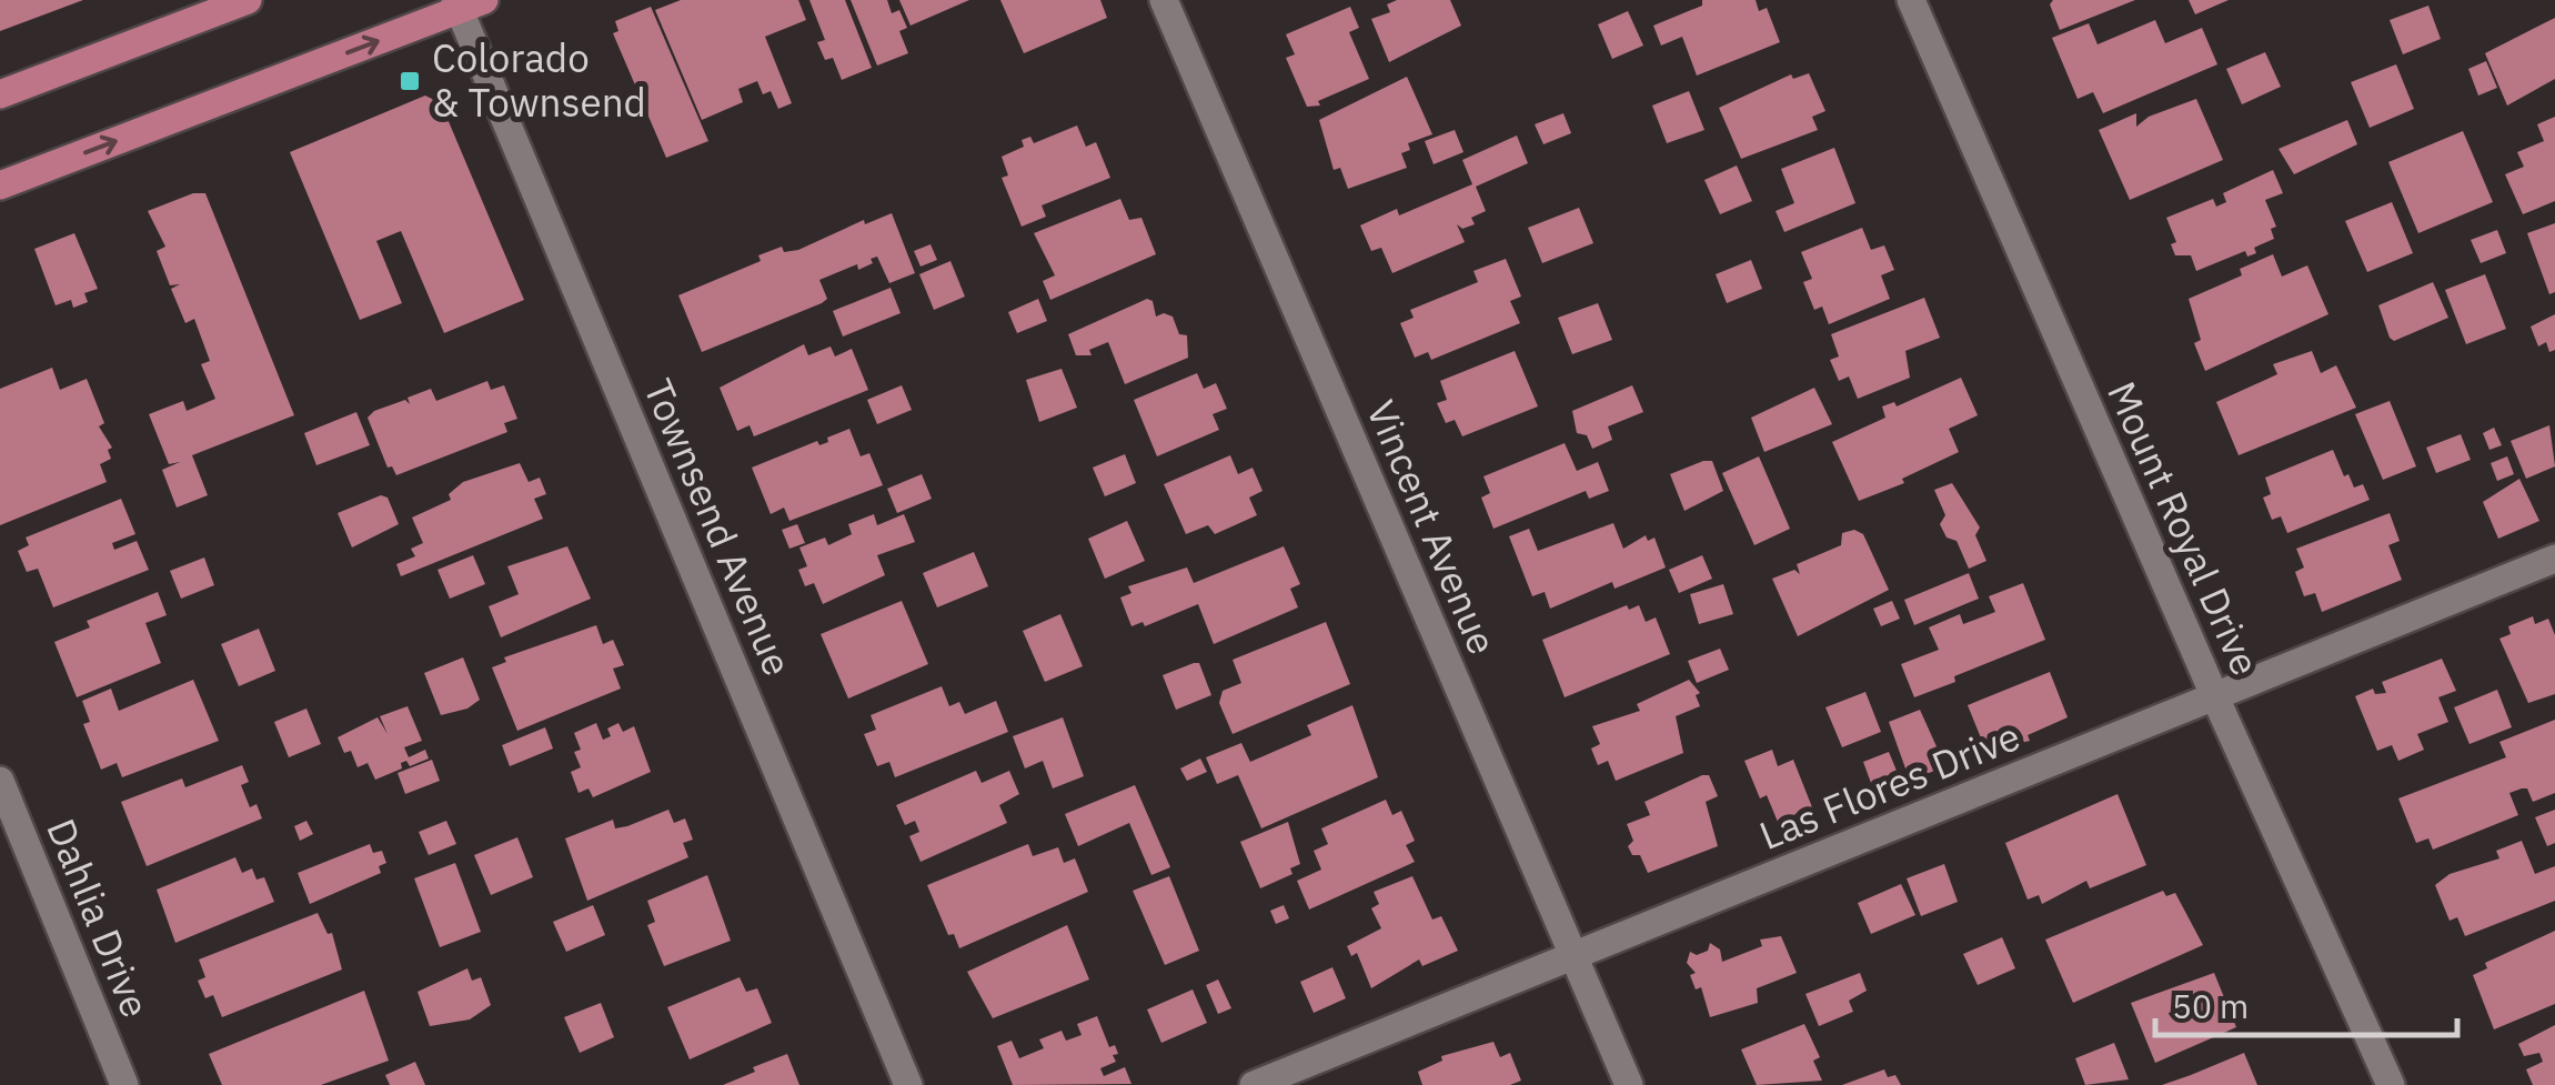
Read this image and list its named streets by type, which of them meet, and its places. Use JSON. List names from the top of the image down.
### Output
{
  "streets": {
    "street": [
      "Townsend Avenue",
      "Vincent Avenue",
      "Mount Royal Drive",
      "Las Flores Drive",
      "Dahlia Drive"
    ]
  },
  "crossings": [
    ["Vincent Avenue", "Las Flores Drive"],
    ["Mount Royal Drive", "Las Flores Drive"]
  ],
  "places": {
    "transit": ["Colorado & Townsend"]
  },
  "scale_bar": "50 m"
}
